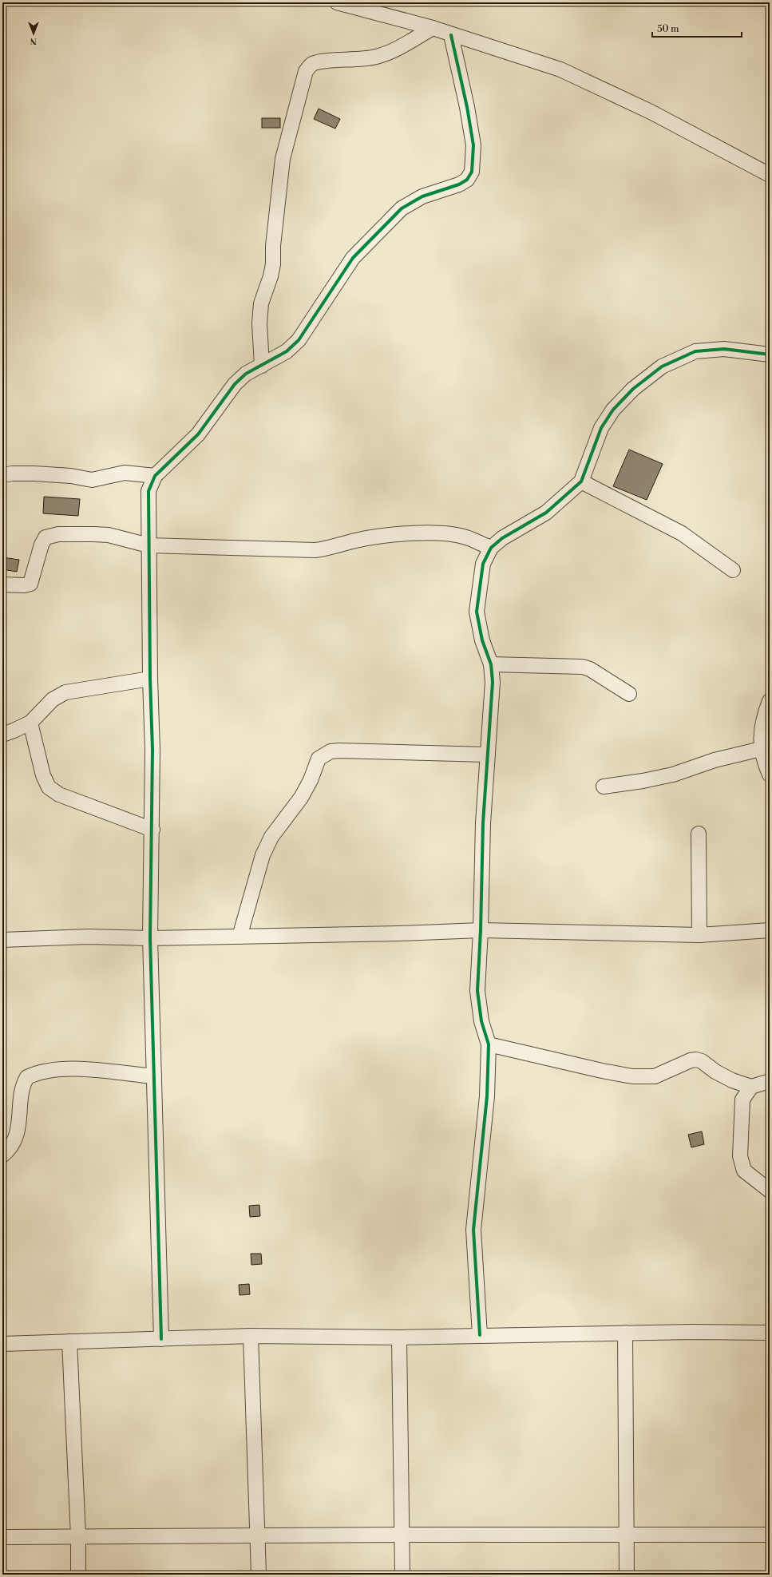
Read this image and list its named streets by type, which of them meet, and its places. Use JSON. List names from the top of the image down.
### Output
{
  "scale_bar": "50 m",
  "north": "bottom"
}
